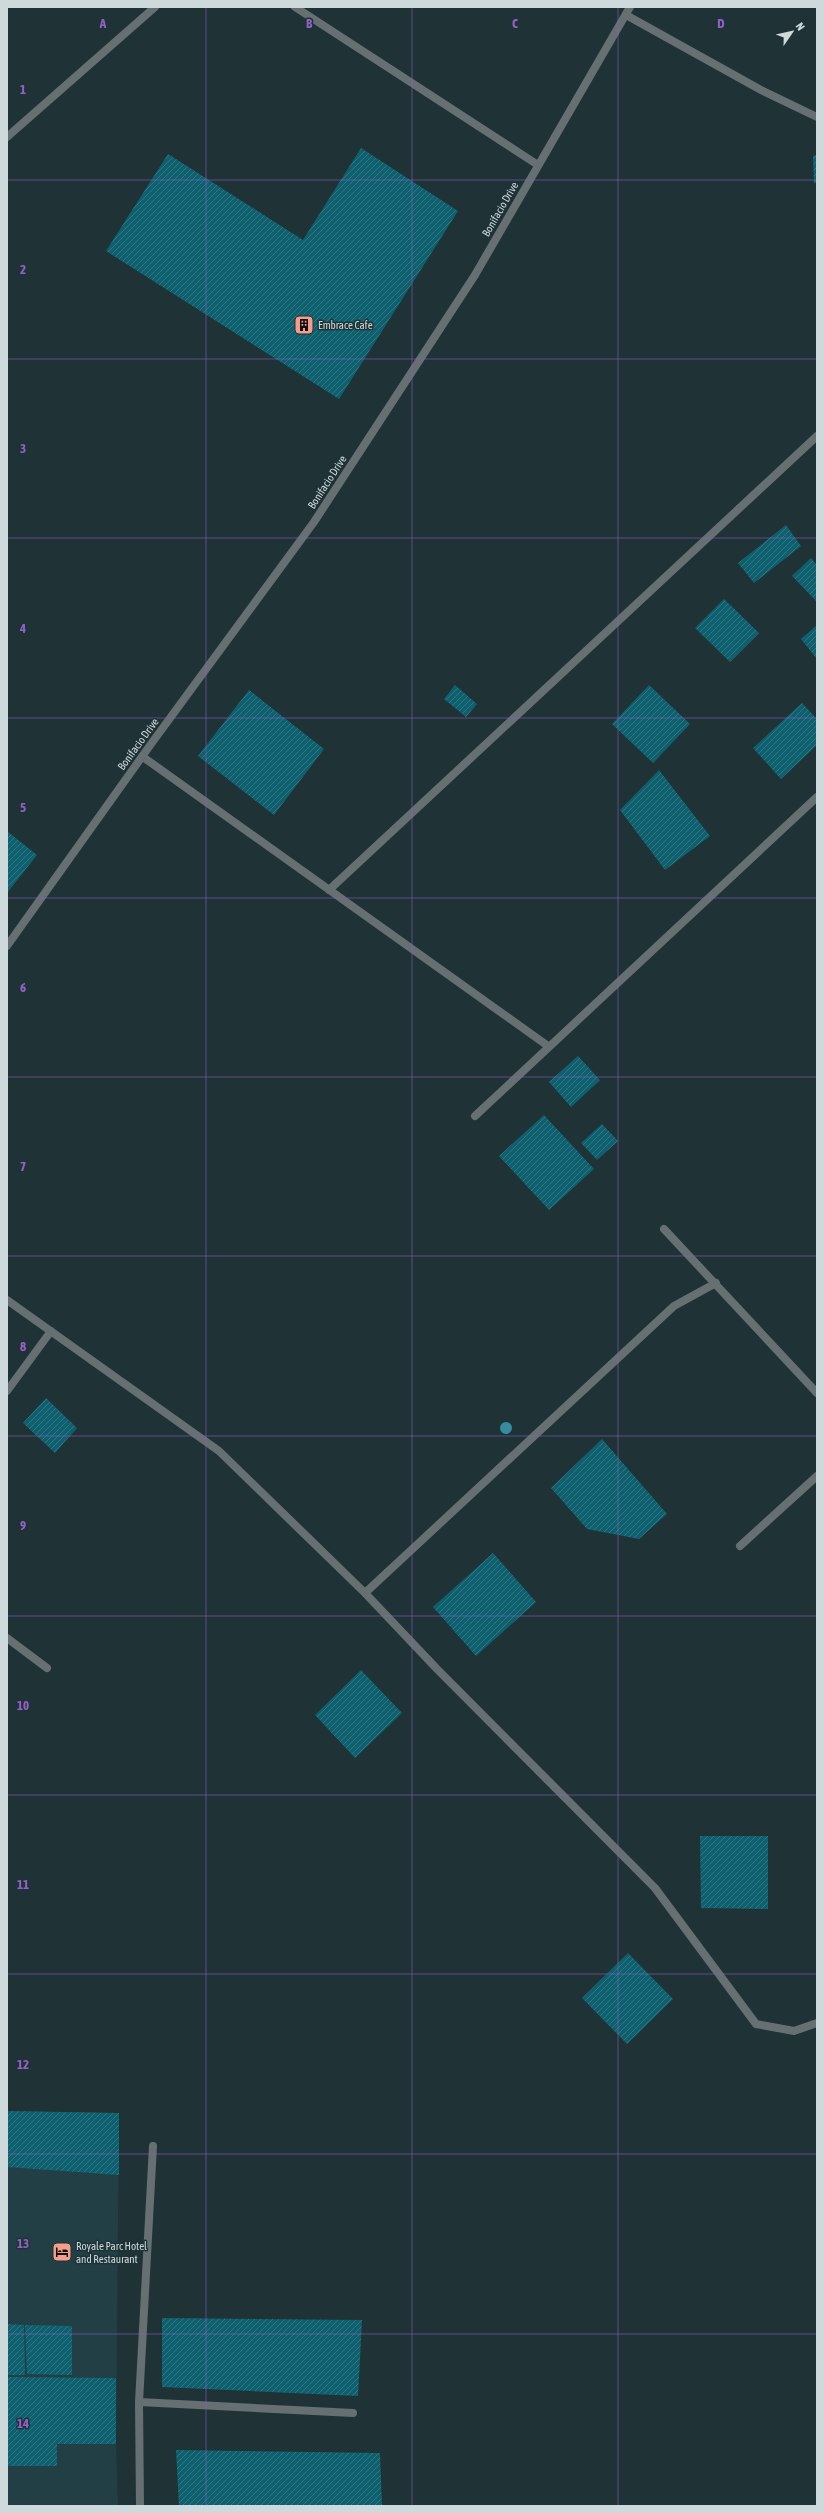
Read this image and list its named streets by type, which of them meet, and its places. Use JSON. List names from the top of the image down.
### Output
{
  "streets": {
    "street": ["Bonifacio Drive"]
  },
  "places": {
    "building": ["Embrace Cafe"],
    "hotel": ["Royale Parc Hotel and Restaurant"]
  },
  "north": "top right",
  "grid": {
    "columns": [
      "A",
      "B",
      "C",
      "D"
    ],
    "rows": [
      "1",
      "2",
      "3",
      "4",
      "5",
      "6",
      "7",
      "8",
      "9",
      "10",
      "11",
      "12",
      "13",
      "14"
    ]
  }
}
